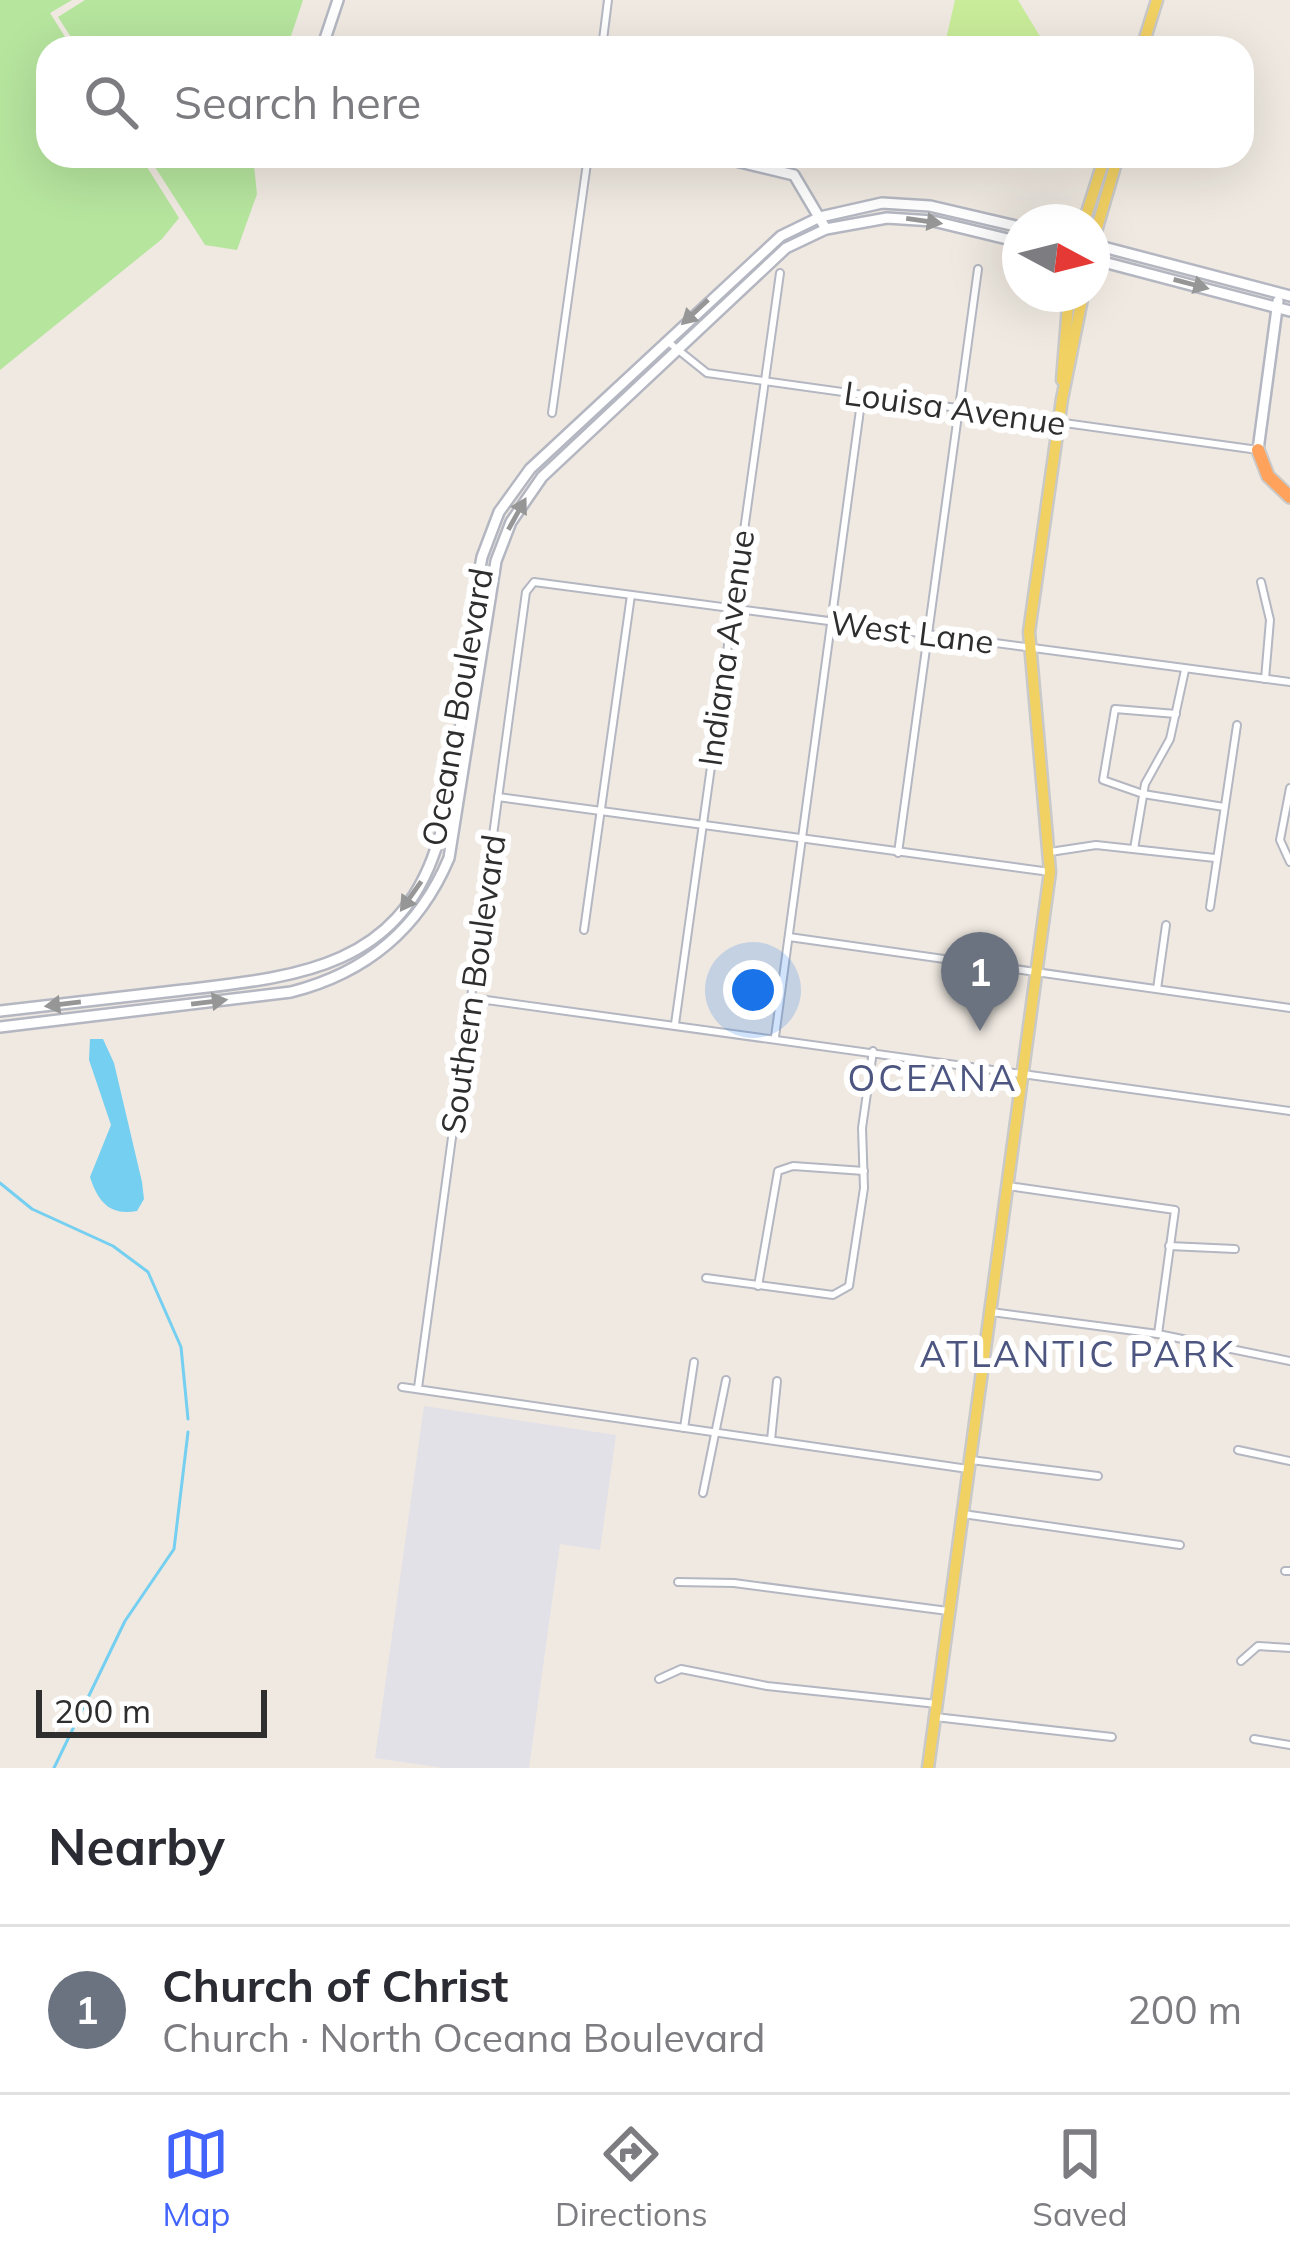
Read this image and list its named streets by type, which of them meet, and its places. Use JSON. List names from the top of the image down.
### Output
{
  "streets": {
    "main road": ["Oceana Boulevard"],
    "street": [
      "Louisa Avenue",
      "West Lane",
      "Indiana Avenue",
      "Southern Boulevard"
    ]
  },
  "crossings": [
    ["Louisa Avenue", "Indiana Avenue"],
    ["Louisa Avenue", "Oceana Boulevard"],
    ["West Lane", "Indiana Avenue"],
    ["West Lane", "Southern Boulevard"]
  ],
  "districts": ["OCEANA", "ATLANTIC PARK"],
  "scale_bar": "200 m",
  "north": "right",
  "page": {
    "search": "Search here",
    "pins": "1",
    "scale": "200 m",
    "heading": "Nearby",
    "list": [
      {
        "mark": "1",
        "name": "Church of Christ",
        "note": "Church · North Oceana Boulevard",
        "value": "200 m"
      }
    ],
    "nav": ["Map", "Directions", "Saved"]
  }
}
